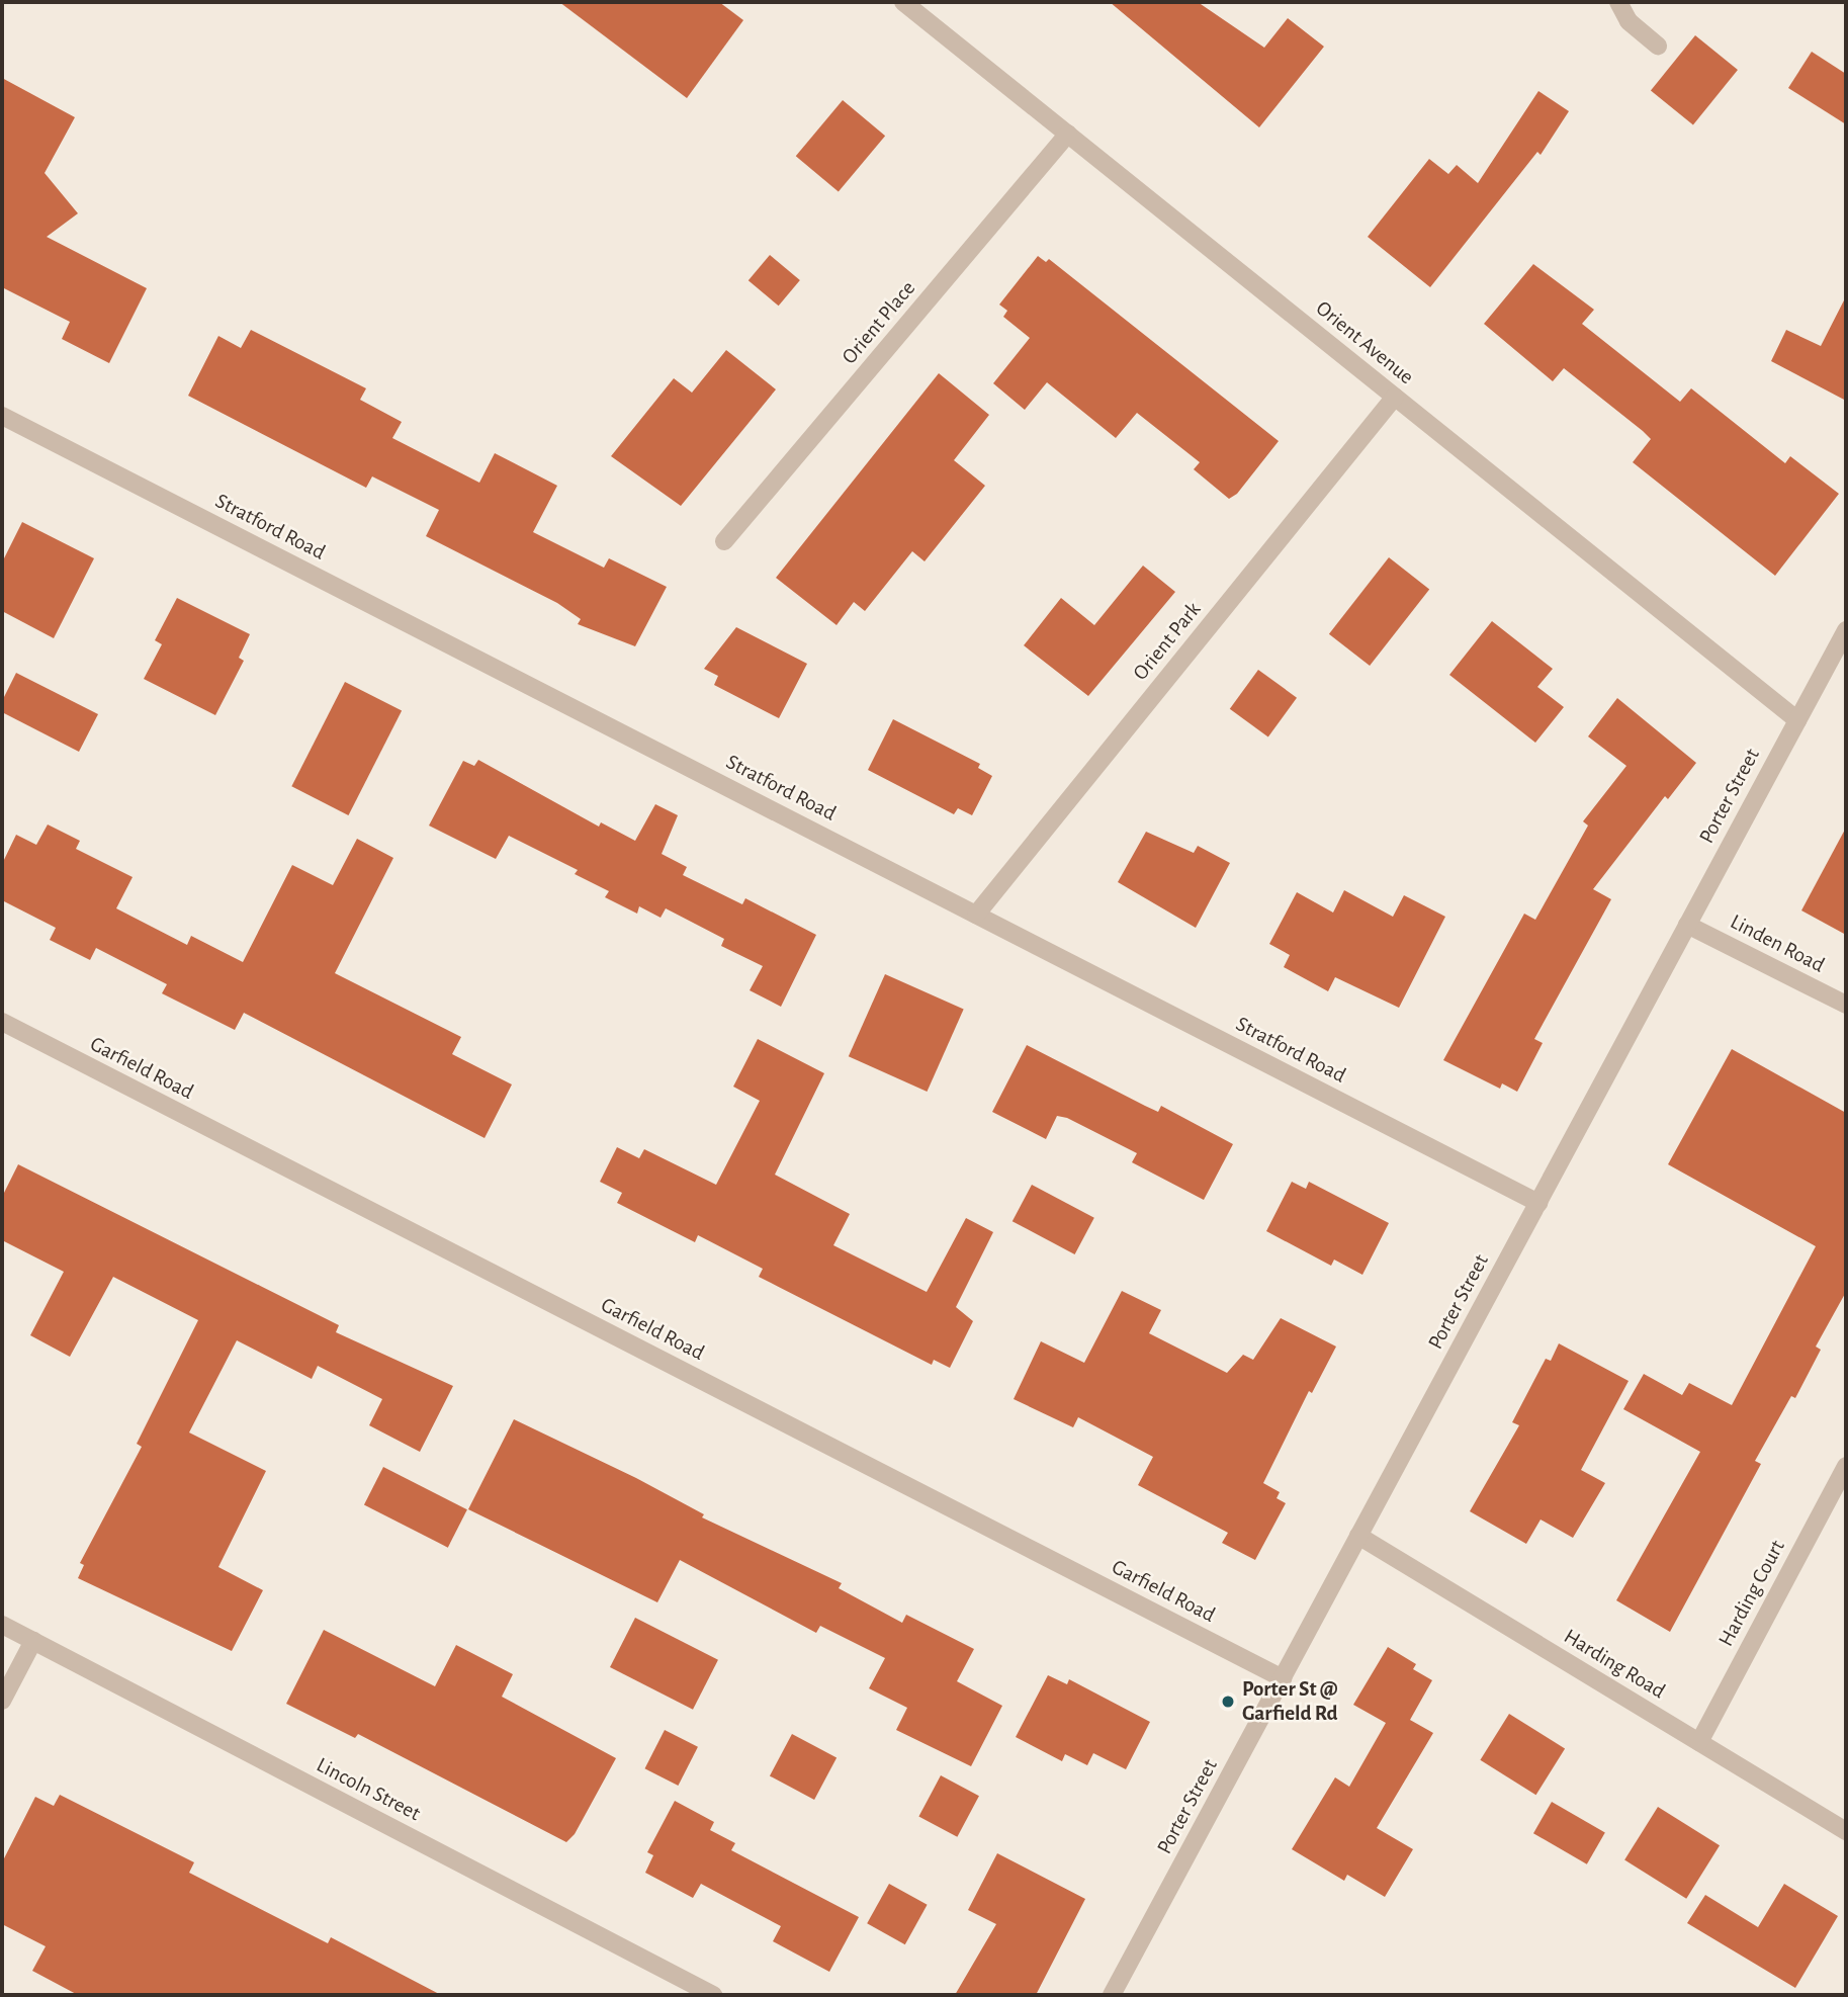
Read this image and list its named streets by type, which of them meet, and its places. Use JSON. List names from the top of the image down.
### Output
{
  "streets": {
    "street": [
      "Orient Place",
      "Orient Avenue",
      "Stratford Road",
      "Orient Park",
      "Porter Street",
      "Linden Road",
      "Garfield Road",
      "Harding Court",
      "Harding Road",
      "Lincoln Street"
    ]
  },
  "crossings": [
    ["Orient Place", "Orient Avenue"],
    ["Orient Avenue", "Orient Park"],
    ["Orient Avenue", "Porter Street"],
    ["Stratford Road", "Orient Park"],
    ["Stratford Road", "Porter Street"],
    ["Porter Street", "Linden Road"],
    ["Porter Street", "Garfield Road"],
    ["Porter Street", "Harding Road"],
    ["Harding Court", "Harding Road"]
  ],
  "places": ["Porter St @ Garfield Rd"]
}
